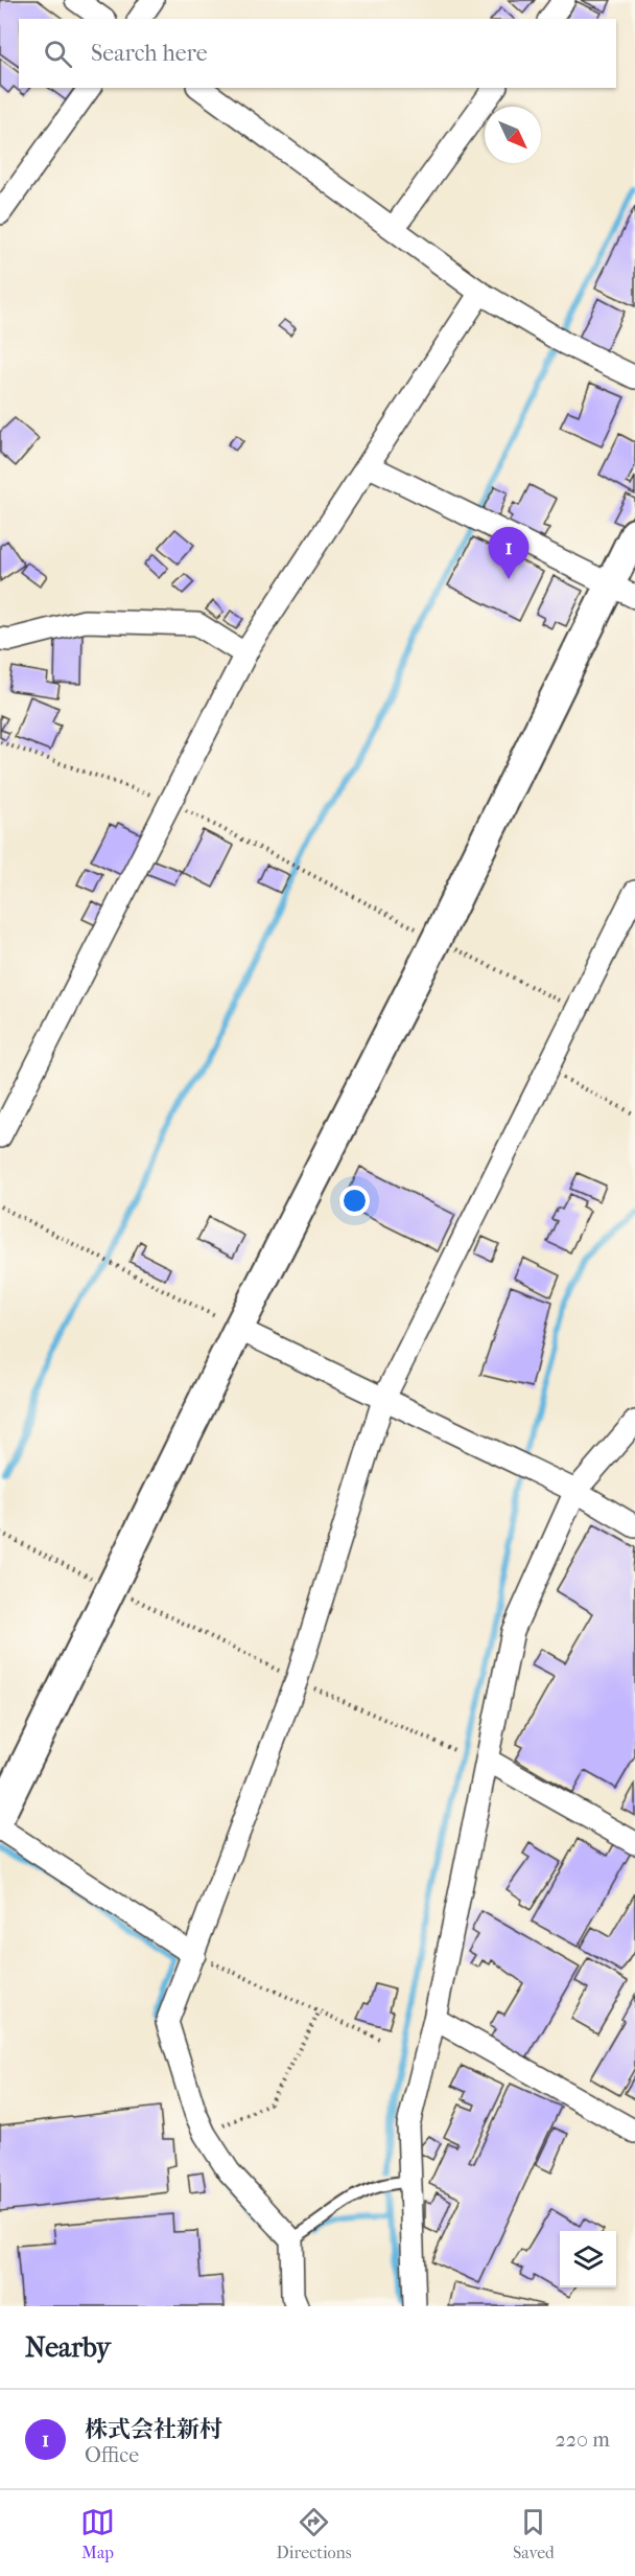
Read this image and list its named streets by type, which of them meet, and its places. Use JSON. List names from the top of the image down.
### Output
{
  "north": "bottom right",
  "page": {
    "search": "Search here",
    "pins": "1",
    "heading": "Nearby",
    "list": [
      {
        "mark": "1",
        "name": "株式会社新村",
        "note": "Office",
        "value": "220 m"
      }
    ],
    "nav": ["Map", "Directions", "Saved"]
  }
}
